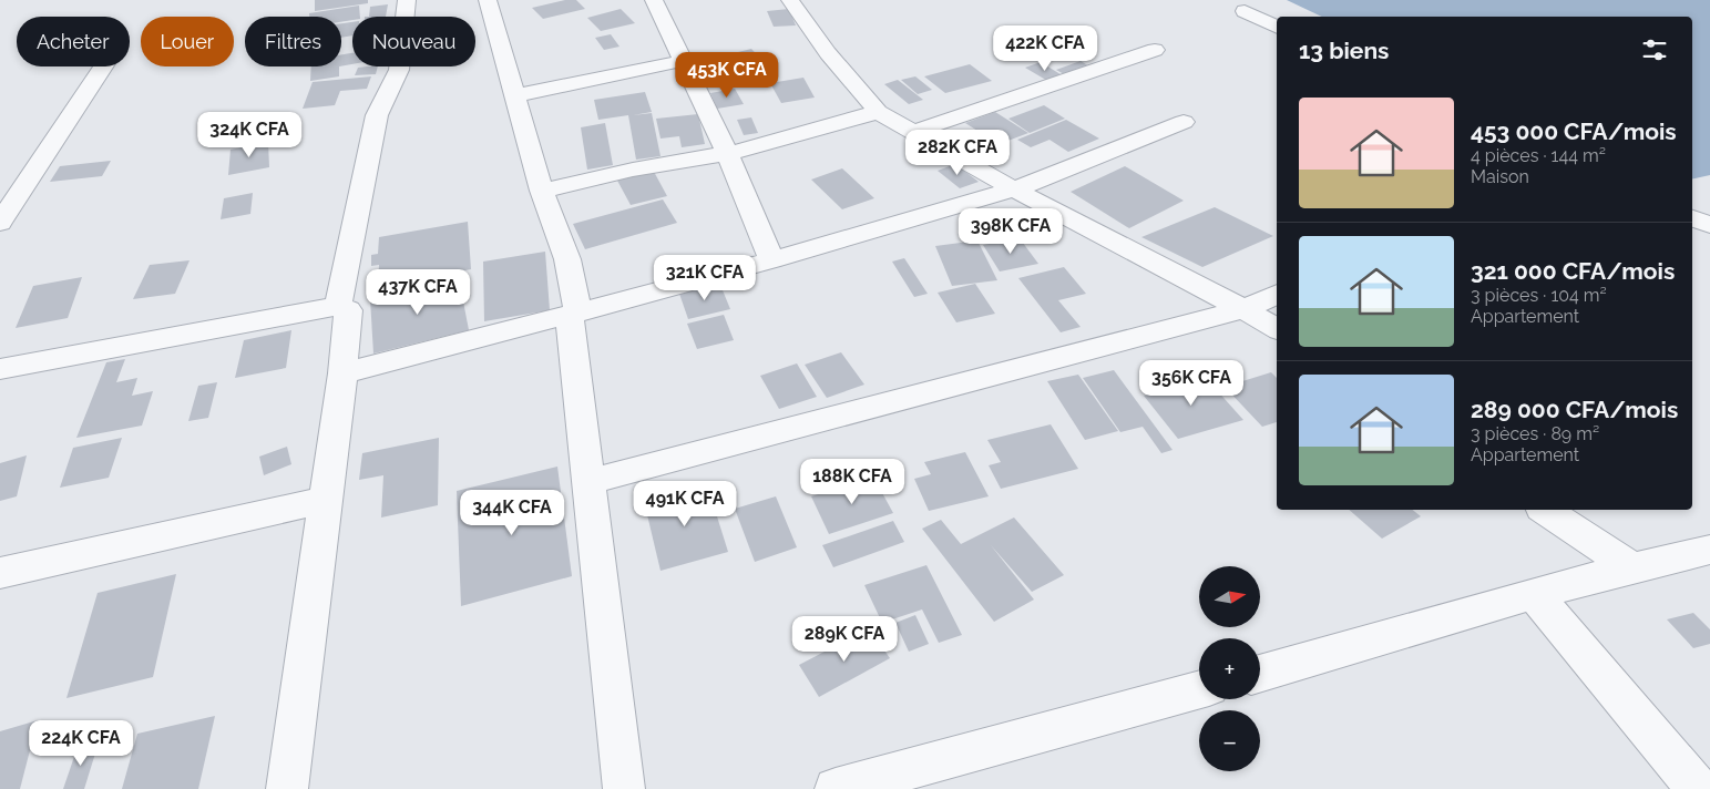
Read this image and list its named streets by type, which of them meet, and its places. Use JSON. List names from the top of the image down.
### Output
{
  "north": "right",
  "page": {
    "chip": [
      "Acheter",
      "Louer",
      "Filtres",
      "Nouveau"
    ],
    "heading": "13 biens",
    "price": [
      "422K CFA",
      "453K CFA",
      "324K CFA",
      "282K CFA",
      "398K CFA",
      "321K CFA",
      "437K CFA",
      "356K CFA",
      "188K CFA",
      "491K CFA",
      "344K CFA",
      "289K CFA",
      "224K CFA"
    ],
    "list": [
      {
        "name": "453 000 CFA/mois",
        "note": "4 pièces · 144 m² · Maison"
      },
      {
        "name": "321 000 CFA/mois",
        "note": "3 pièces · 104 m² · Appartement"
      },
      {
        "name": "289 000 CFA/mois",
        "note": "3 pièces · 89 m² · Appartement"
      }
    ],
    "map_buttons": ["+", "−"]
  }
}
